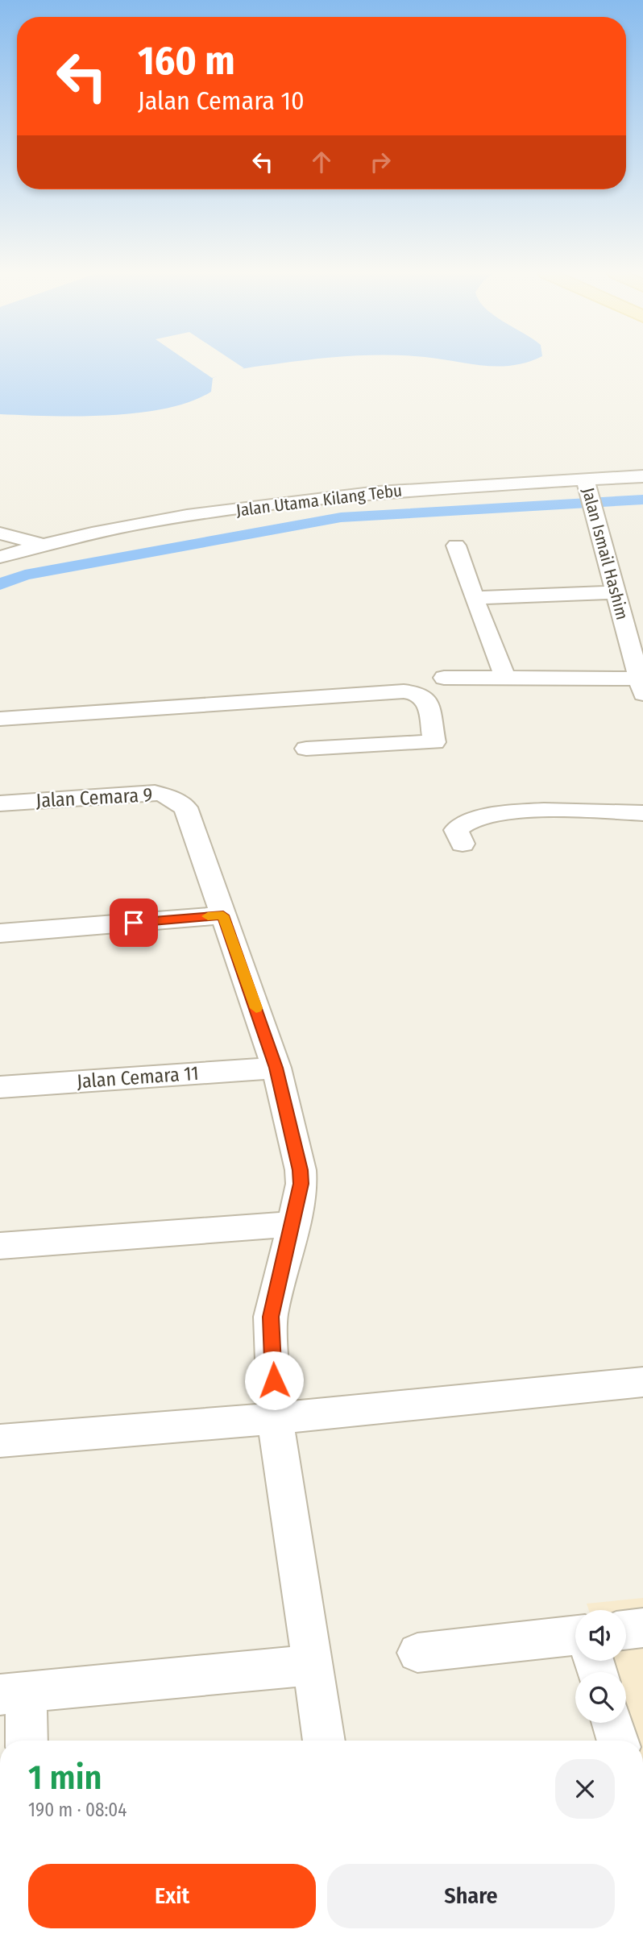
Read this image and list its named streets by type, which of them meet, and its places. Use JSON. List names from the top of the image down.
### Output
{
  "streets": {
    "street": [
      "Jalan Utama Kilang Tebu",
      "Jalan Ismail Hashim",
      "Jalan Cemara 9",
      "Jalan Cemara 11"
    ]
  },
  "crossings": [
    ["Jalan Utama Kilang Tebu", "Jalan Ismail Hashim"]
  ],
  "page": {
    "turn": ["160 m", "Jalan Cemara 10"],
    "heading": ["1 min", "190 m · 08:04"],
    "buttons": ["Exit", "Share"]
  }
}
